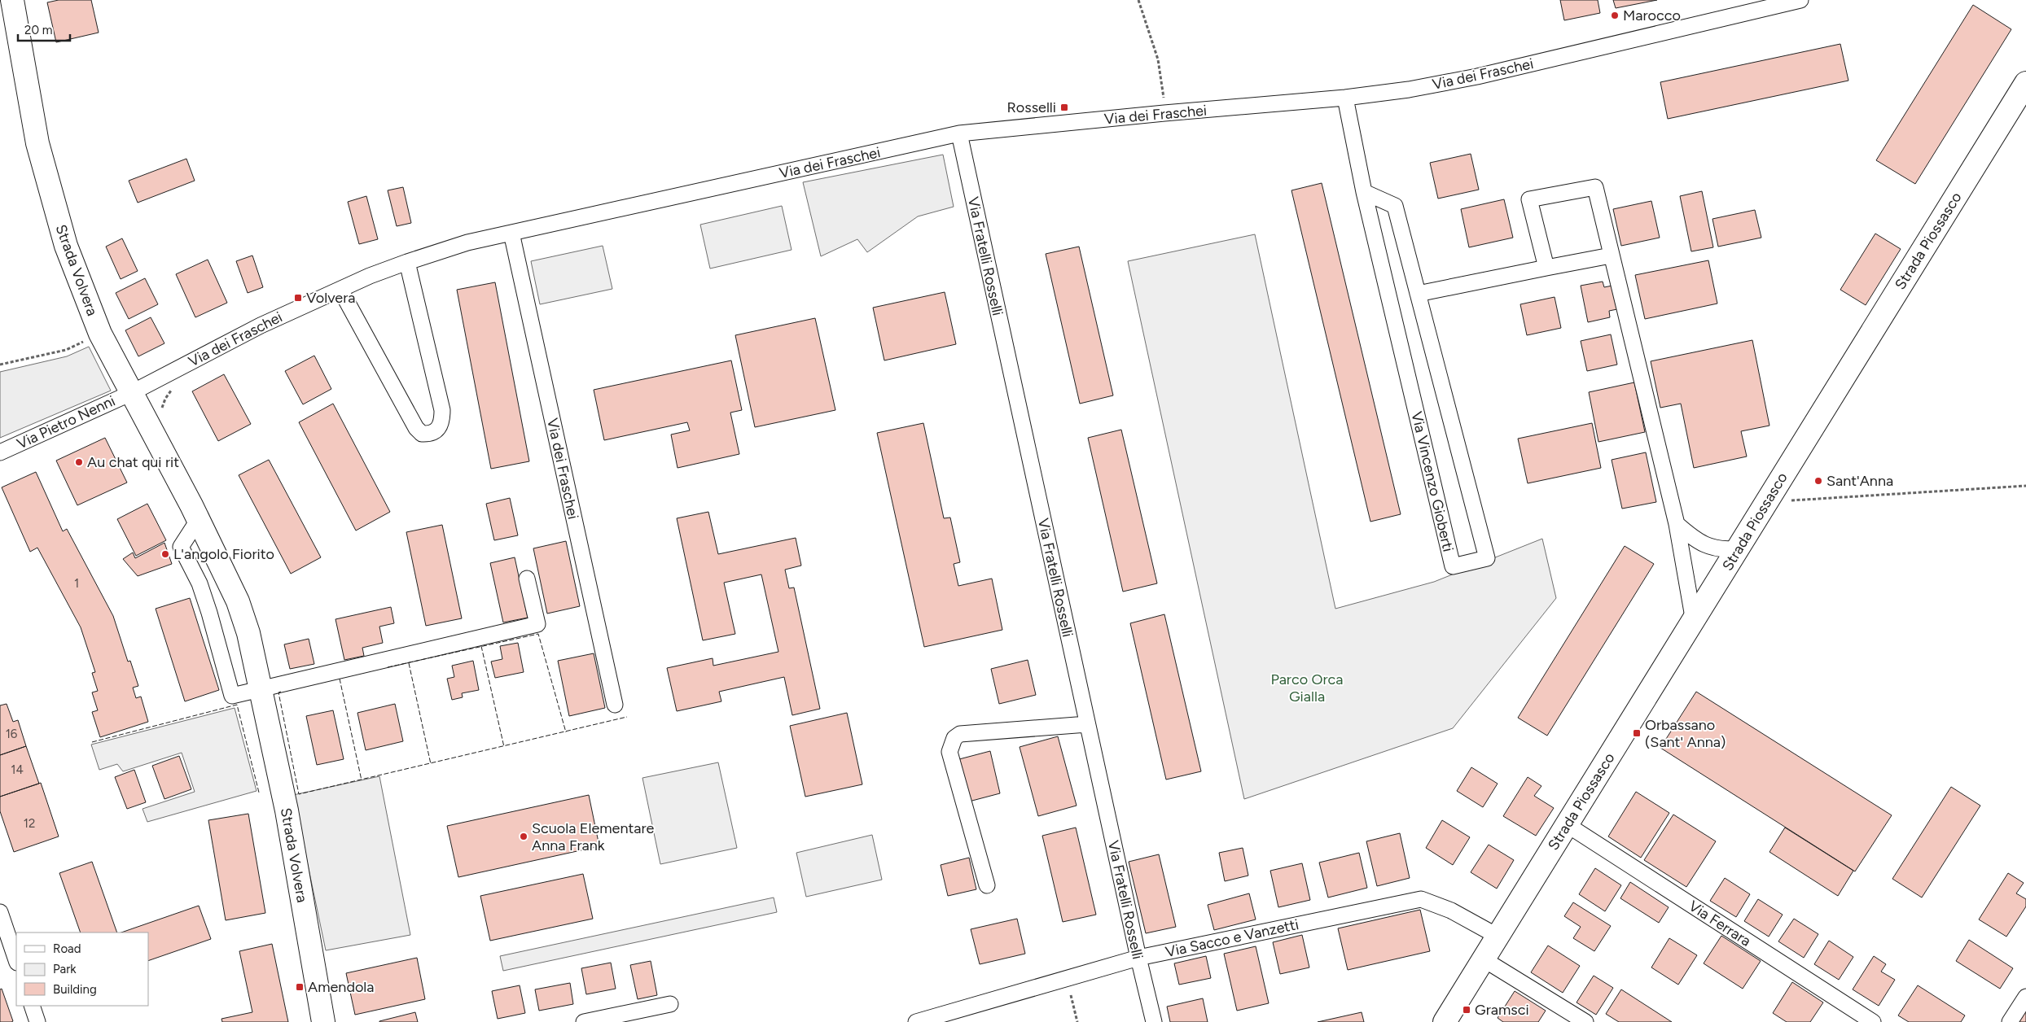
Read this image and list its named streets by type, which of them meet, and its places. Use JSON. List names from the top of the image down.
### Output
{
  "streets": {
    "street": [
      "Via dei Fraschei",
      "Strada Piossasco",
      "Via Fratelli Rosselli",
      "Strada Volvera",
      "Via Pietro Nenni",
      "Via Vincenzo Gioberti",
      "Via Ferrara",
      "Via Sacco e Vanzetti"
    ]
  },
  "crossings": [
    ["Via dei Fraschei", "Via Fratelli Rosselli"],
    ["Via dei Fraschei", "Strada Volvera"],
    ["Via dei Fraschei", "Via Pietro Nenni"],
    ["Via dei Fraschei", "Via Vincenzo Gioberti"],
    ["Strada Piossasco", "Via Ferrara"],
    ["Strada Piossasco", "Via Sacco e Vanzetti"],
    ["Via Fratelli Rosselli", "Via Sacco e Vanzetti"],
    ["Strada Volvera", "Via Pietro Nenni"]
  ],
  "parks": ["Parco Orca Gialla"],
  "places": {
    "other": [
      "Marocco",
      "Au chat qui rit",
      "Sant'Anna",
      "L'angolo Fiorito",
      "Scuola Elementare Anna Frank"
    ],
    "transit": [
      "Rosselli",
      "Volvera",
      "Orbassano (Sant' Anna)",
      "Amendola",
      "Gramsci"
    ]
  },
  "house_numbers": [
    "1",
    "16",
    "14",
    "12"
  ],
  "legend": ["Road", "Park", "Building"],
  "scale_bar": "20 m"
}
